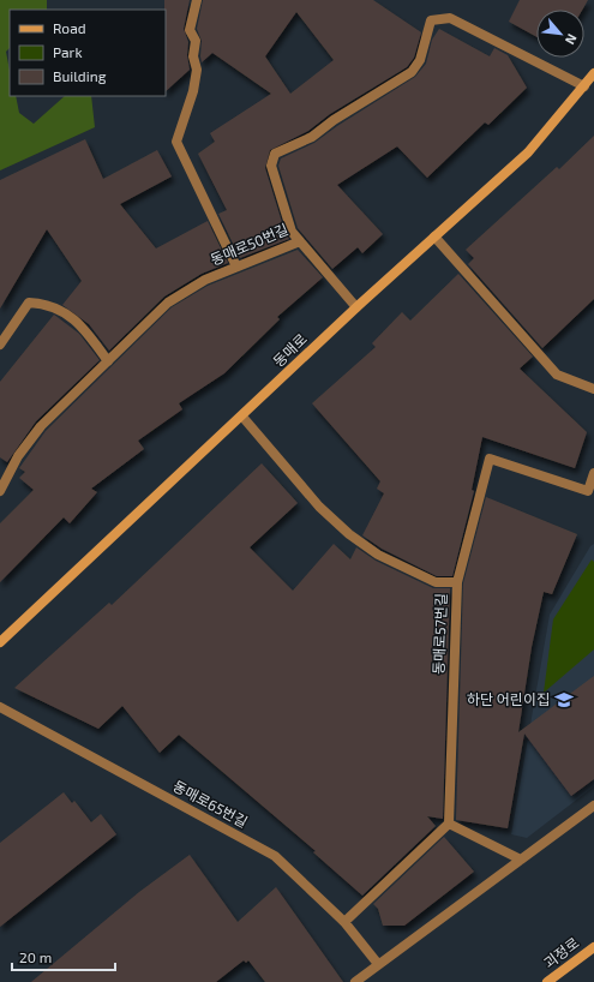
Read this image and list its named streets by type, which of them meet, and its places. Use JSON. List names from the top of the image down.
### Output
{
  "streets": {
    "street": ["동매로", "괴정로"],
    "lane": ["동매로50번길", "동매로57번길", "동매로65번길"]
  },
  "crossings": [
    ["동매로50번길", "동매로"],
    ["동매로", "동매로57번길"]
  ],
  "places": {
    "school or university": ["하단 어린이집"]
  },
  "legend": ["Road", "Park", "Building"],
  "scale_bar": "20 m",
  "north": "bottom right"
}
